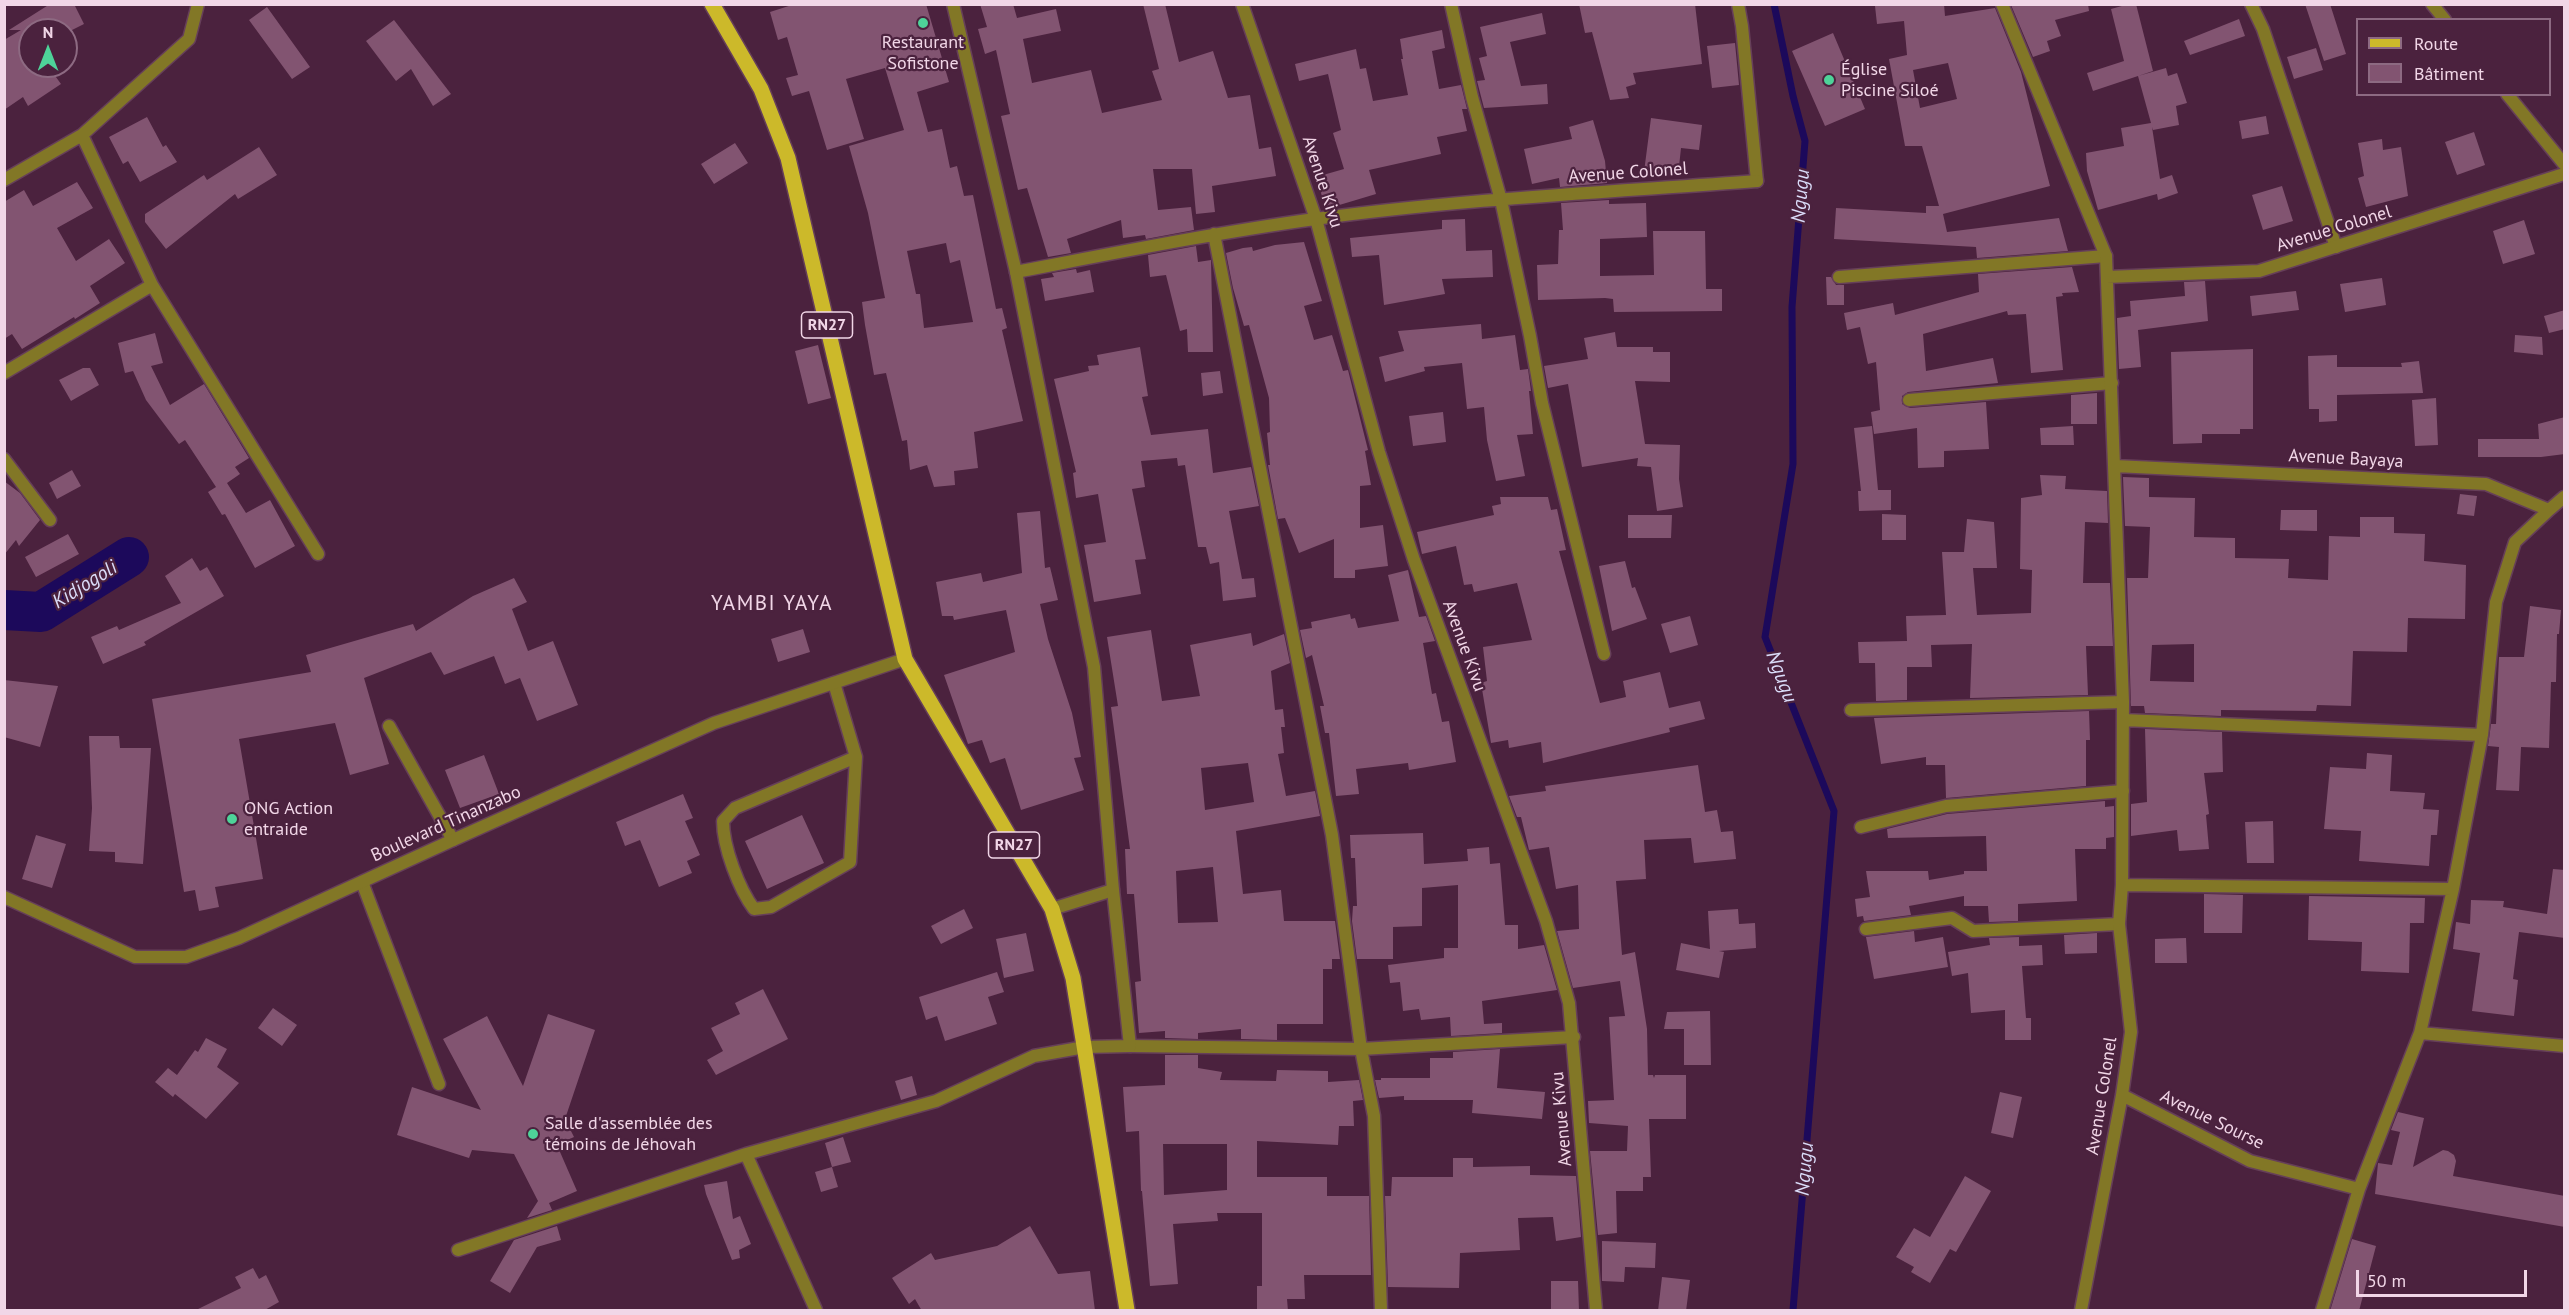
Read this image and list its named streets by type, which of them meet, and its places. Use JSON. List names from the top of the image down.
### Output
{
  "streets": {
    "main road": ["RN27"],
    "street": [
      "Avenue Colonel",
      "Avenue Kivu",
      "Avenue Bayaya",
      "Boulevard Tinanzabo",
      "Avenue Sourse"
    ]
  },
  "crossings": [
    ["Avenue Colonel", "Avenue Kivu"],
    ["Avenue Colonel", "Avenue Bayaya"],
    ["Avenue Colonel", "Avenue Sourse"],
    ["RN27", "Boulevard Tinanzabo"]
  ],
  "districts": ["YAMBI YAYA"],
  "water": ["Ngugu", "Kidjogoli"],
  "places": [
    "Restaurant Sofistone",
    "Église Piscine Siloé",
    "ONG Action entraide",
    "Salle d'assemblée des témoins de Jéhovah"
  ],
  "legend": ["Route", "Bâtiment"],
  "scale_bar": "50 m",
  "north": "top"
}
